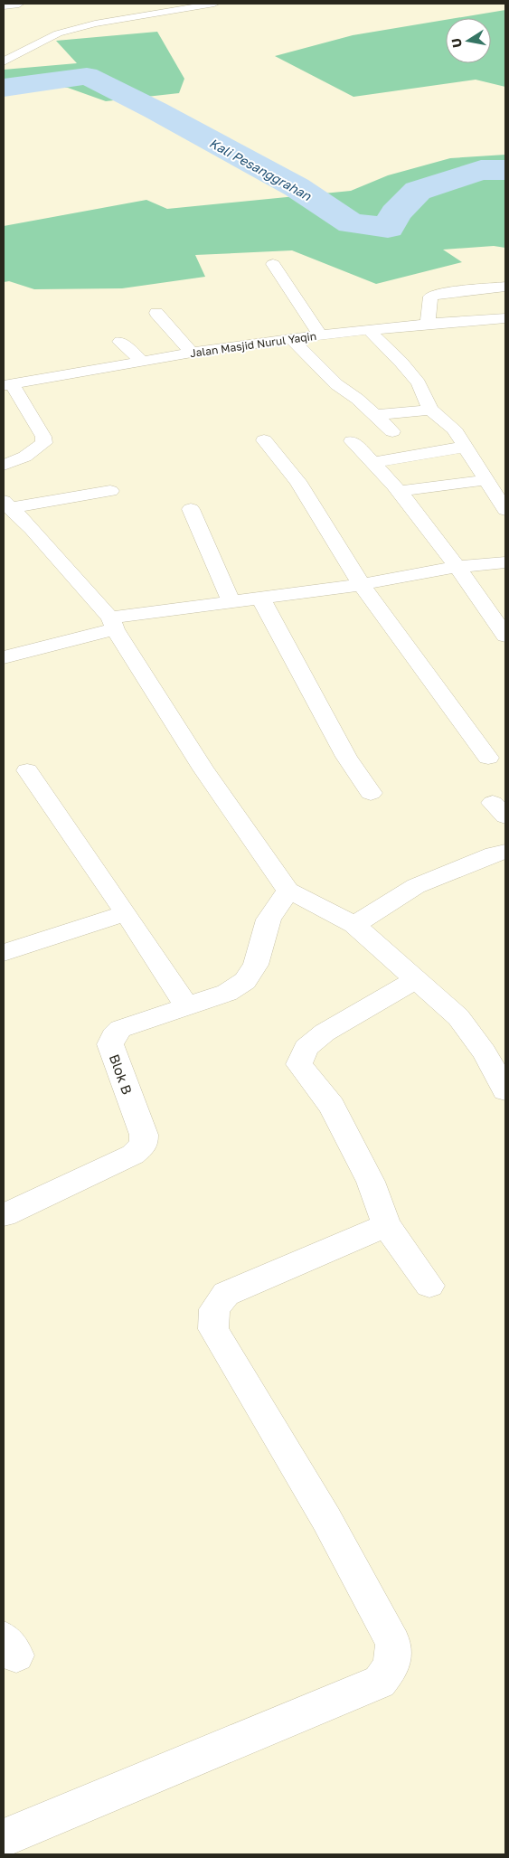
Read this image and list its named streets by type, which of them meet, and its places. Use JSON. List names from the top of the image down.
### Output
{
  "streets": {
    "street": ["Jalan Masjid Nurul Yaqin", "Blok B"]
  },
  "water": ["Kali Pesanggrahan"],
  "north": "left"
}
